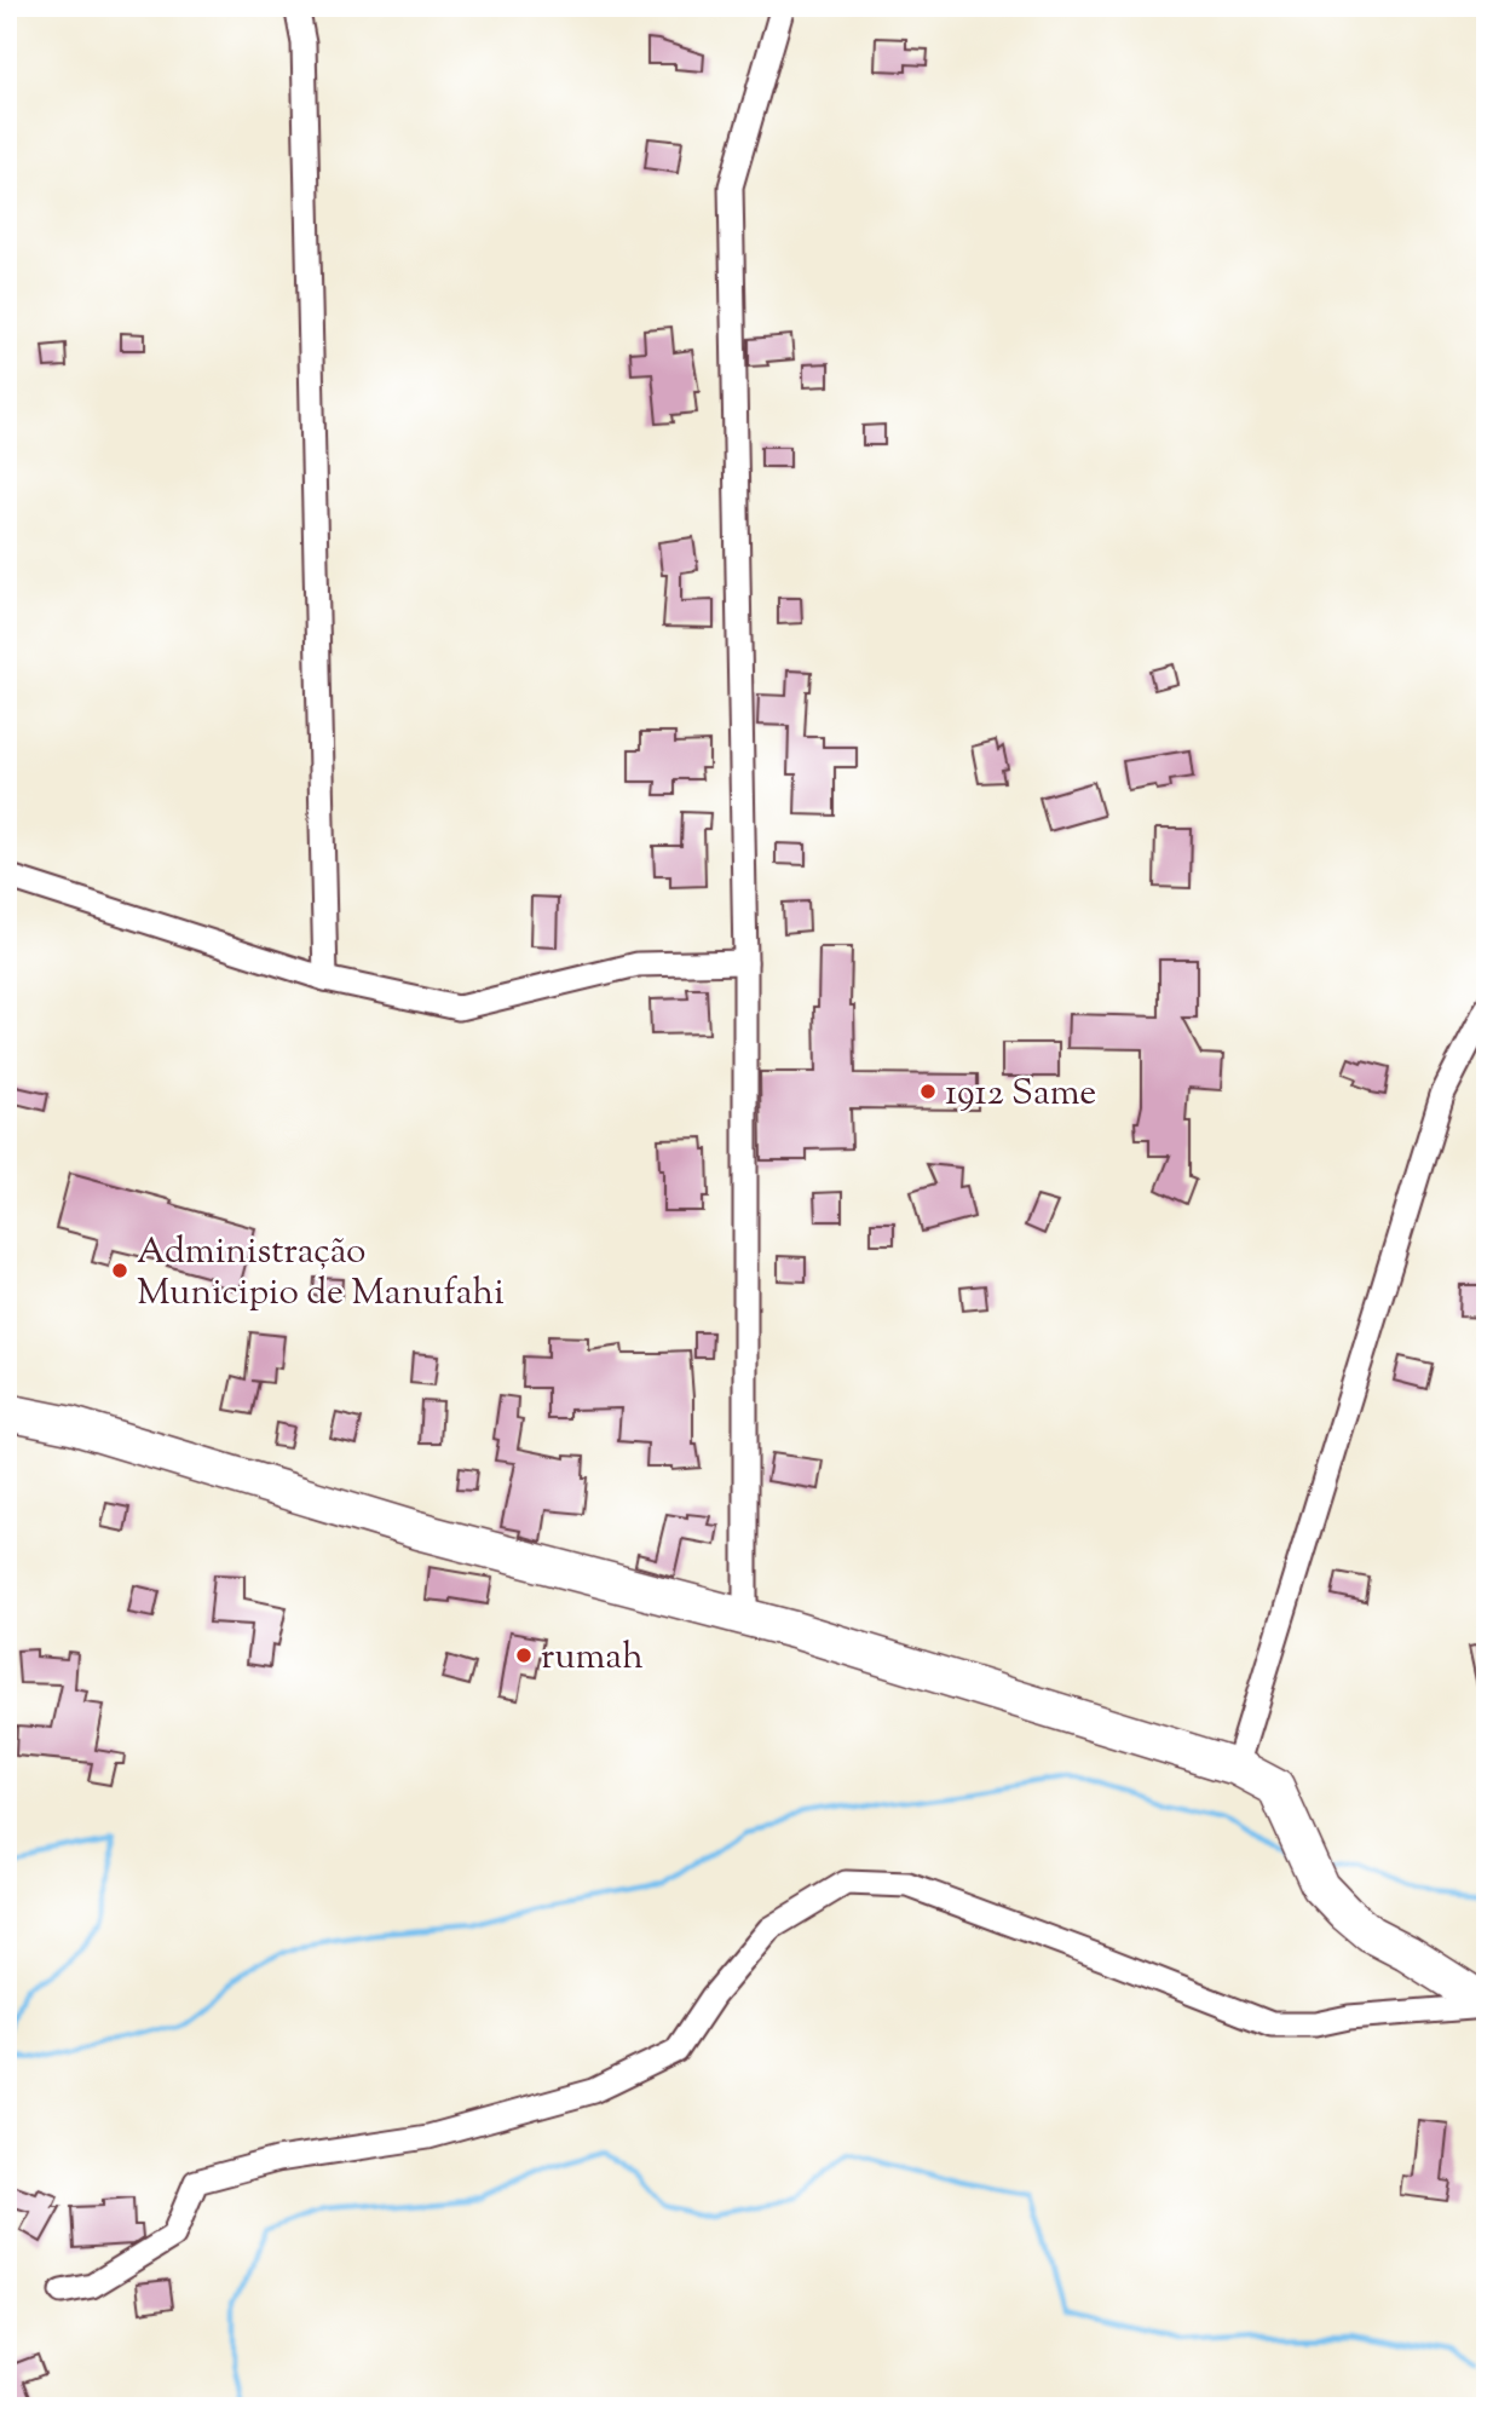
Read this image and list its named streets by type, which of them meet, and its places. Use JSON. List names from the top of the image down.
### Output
{
  "places": ["1912 Same", "Administração Municipio de Manufahi", "rumah"]
}
